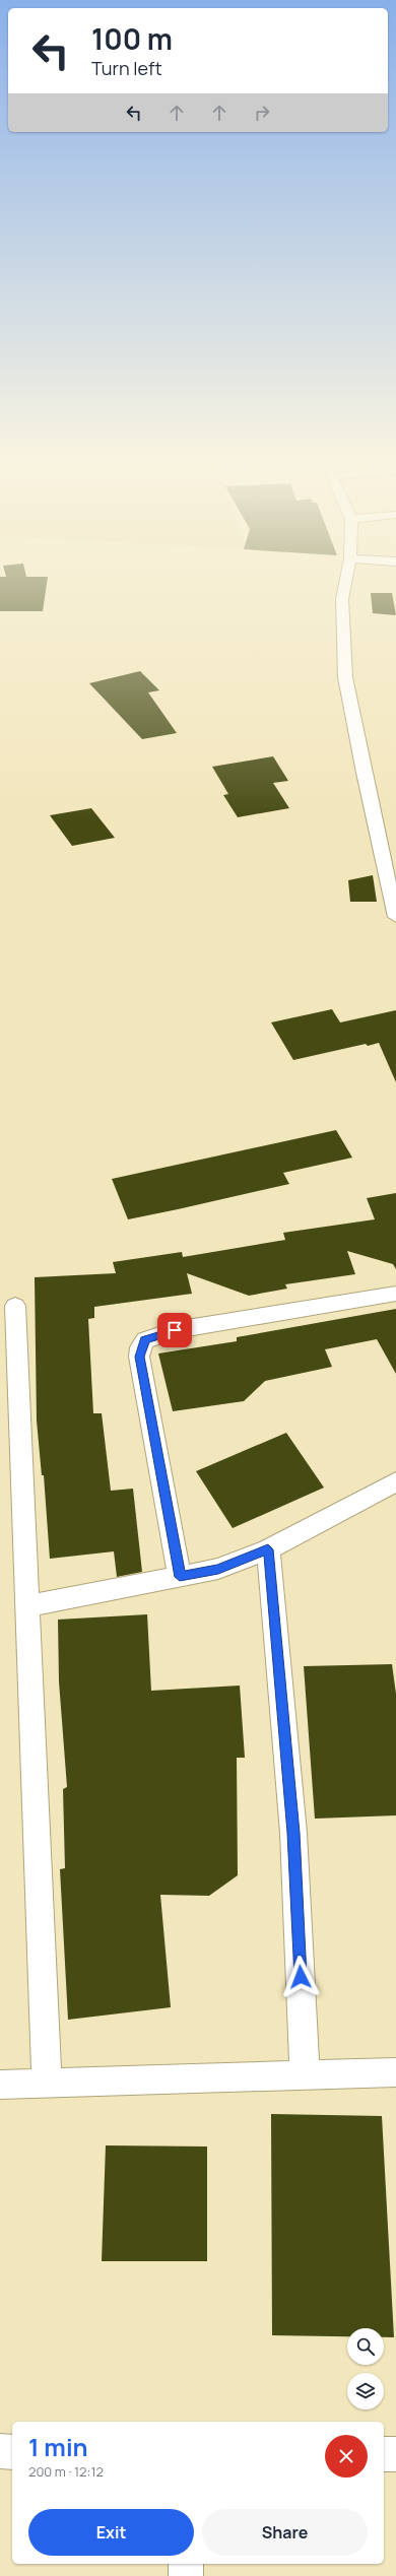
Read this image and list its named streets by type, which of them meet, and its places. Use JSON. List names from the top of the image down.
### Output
{
  "page": {
    "turn": ["100 m", "Turn left"],
    "heading": ["1 min", "200 m · 12:12"],
    "buttons": ["Exit", "Share"]
  }
}
